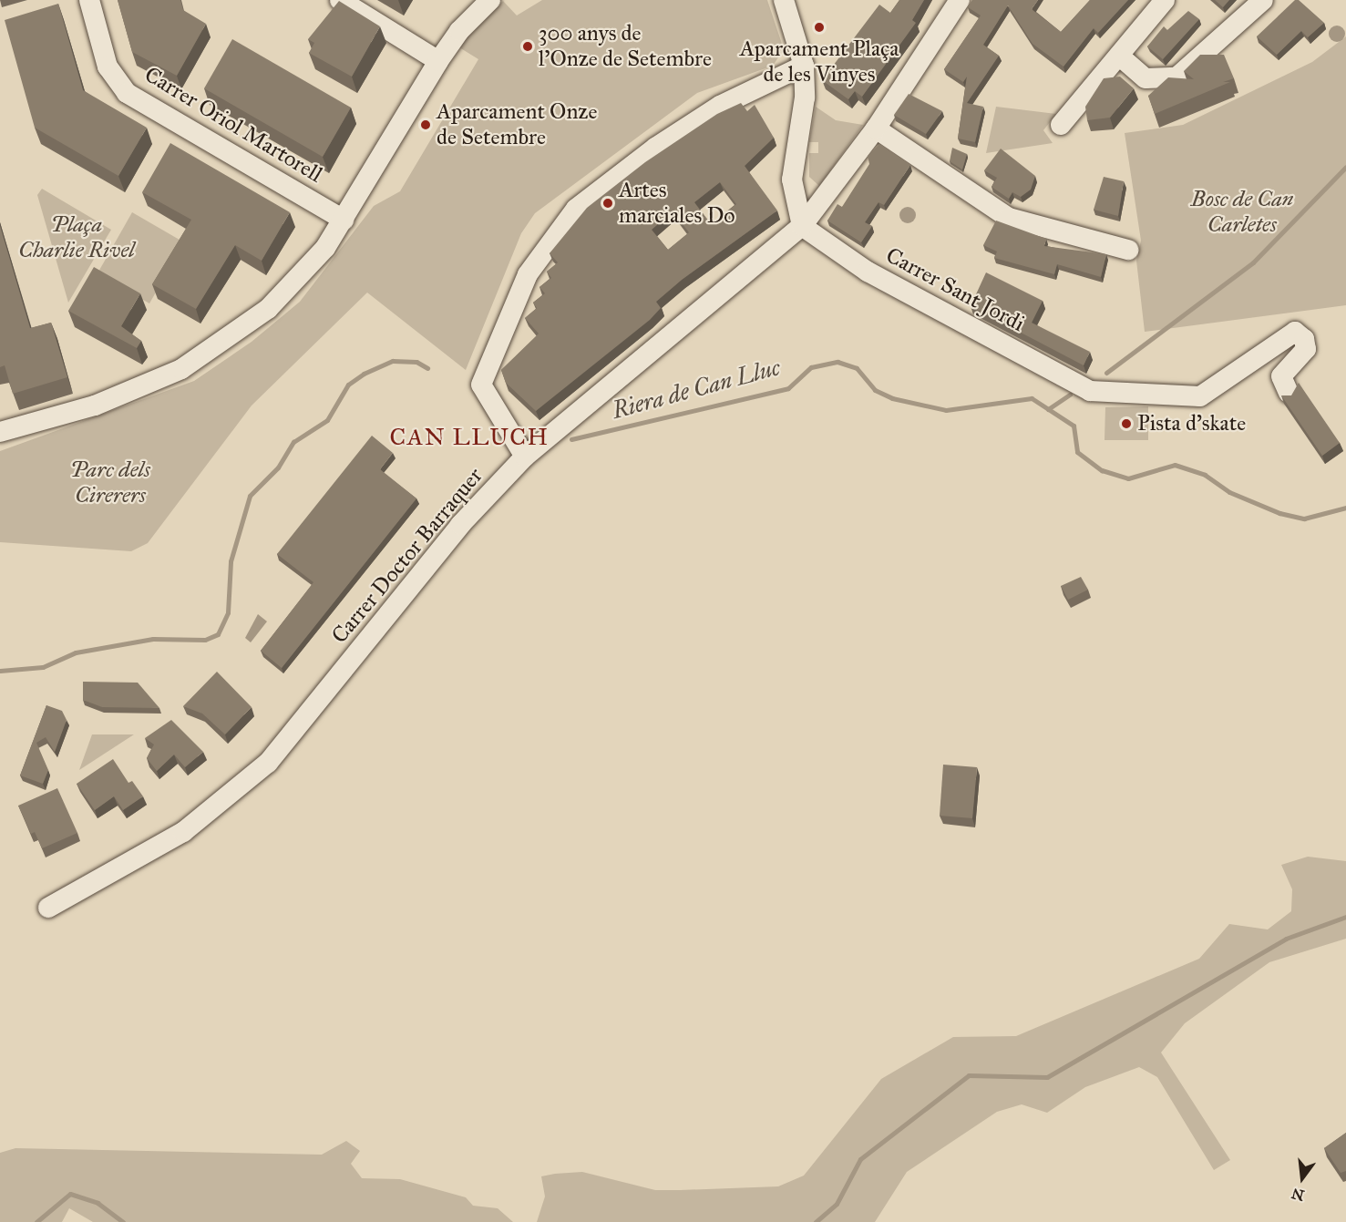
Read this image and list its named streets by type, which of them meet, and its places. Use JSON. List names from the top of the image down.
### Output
{
  "streets": {
    "street": ["Carrer Oriol Martorell", "Carrer Sant Jordi", "Carrer Doctor Barraquer"]
  },
  "crossings": [
    ["Carrer Sant Jordi", "Carrer Doctor Barraquer"]
  ],
  "districts": ["CAN LLUCH"],
  "water": ["Riera de Can Lluc"],
  "parks": ["Bosc de Can Carletes", "Plaça Charlie Rivel", "Parc dels Cirerers"],
  "places": [
    "Aparcament Plaça de les Vinyes",
    "300 anys de l'Onze de Setembre",
    "Aparcament Onze de Setembre",
    "Artes marciales Do",
    "Pista d'skate"
  ],
  "north": "bottom"
}
